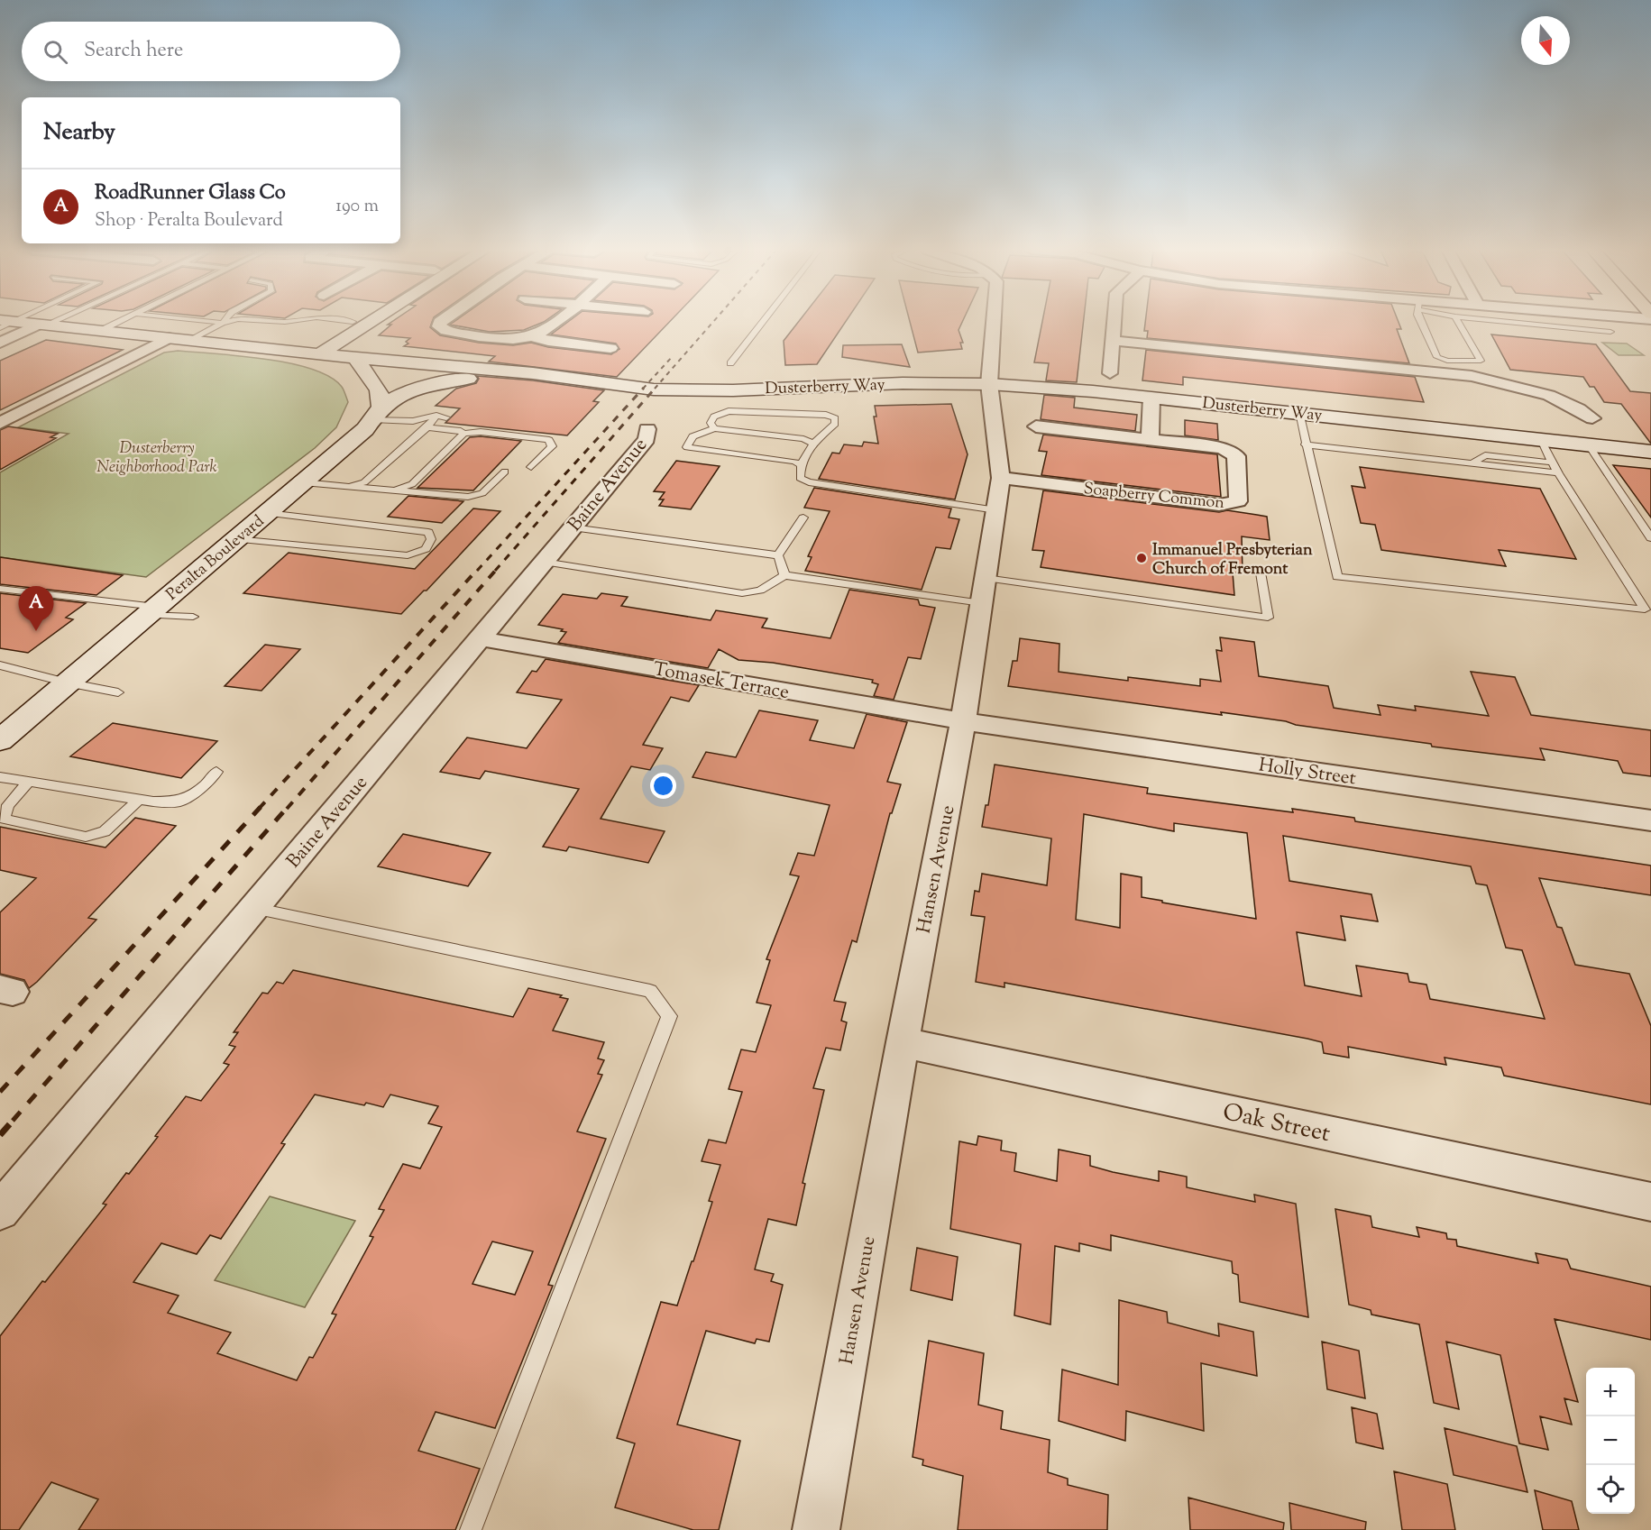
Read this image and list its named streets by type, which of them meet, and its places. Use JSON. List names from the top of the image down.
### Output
{
  "streets": {
    "main road": ["Dusterberry Way", "Peralta Boulevard"],
    "street": [
      "Baine Avenue",
      "Soapberry Common",
      "Tomasek Terrace",
      "Holly Street",
      "Hansen Avenue",
      "Oak Street"
    ]
  },
  "crossings": [
    ["Dusterberry Way", "Peralta Boulevard"],
    ["Dusterberry Way", "Hansen Avenue"],
    ["Baine Avenue", "Tomasek Terrace"],
    ["Soapberry Common", "Hansen Avenue"],
    ["Tomasek Terrace", "Holly Street"],
    ["Tomasek Terrace", "Hansen Avenue"],
    ["Holly Street", "Hansen Avenue"],
    ["Hansen Avenue", "Oak Street"]
  ],
  "parks": ["Dusterberry Neighborhood Park"],
  "places": ["Immanuel Presbyterian Church of Fremont"],
  "north": "bottom",
  "page": {
    "search": "Search here",
    "heading": "Nearby",
    "list": [
      {
        "mark": "A",
        "name": "RoadRunner Glass Co",
        "note": "Shop · Peralta Boulevard",
        "value": "190 m"
      }
    ],
    "pins": "A",
    "map_buttons": ["+", "−"]
  }
}
